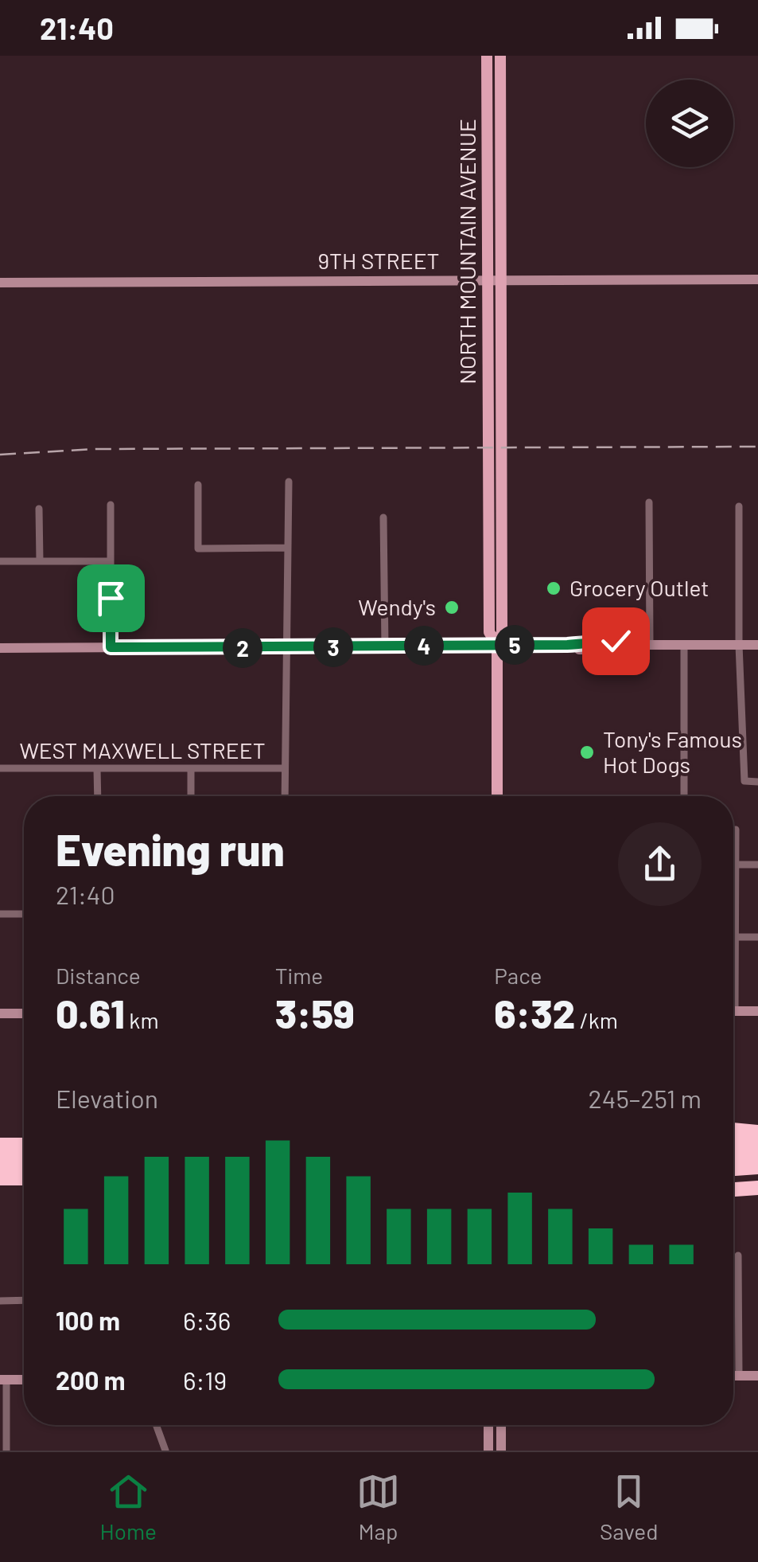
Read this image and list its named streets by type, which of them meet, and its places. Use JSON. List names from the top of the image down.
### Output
{
  "streets": {
    "main road": ["NORTH MOUNTAIN AVENUE"],
    "street": ["9TH STREET", "WEST MAXWELL STREET"]
  },
  "crossings": [
    ["NORTH MOUNTAIN AVENUE", "9TH STREET"]
  ],
  "places": ["Grocery Outlet", "Wendy's", "Tony's Famous Hot Dogs"],
  "page": {
    "status": "21:40",
    "pins": [
      "5",
      "4",
      "3",
      "2"
    ],
    "heading": ["Evening run", "21:40"],
    "stats": [
      ["Distance", "0.61 km"],
      ["Time", "3:59"],
      ["Pace", "6:32 /km"]
    ],
    "chart": ["Elevation", "245–251 m"],
    "list": [
      {
        "name": "100 m",
        "note": "6:36"
      },
      {
        "name": "200 m",
        "note": "6:19"
      }
    ],
    "tabs": ["Home", "Map", "Saved"]
  }
}
